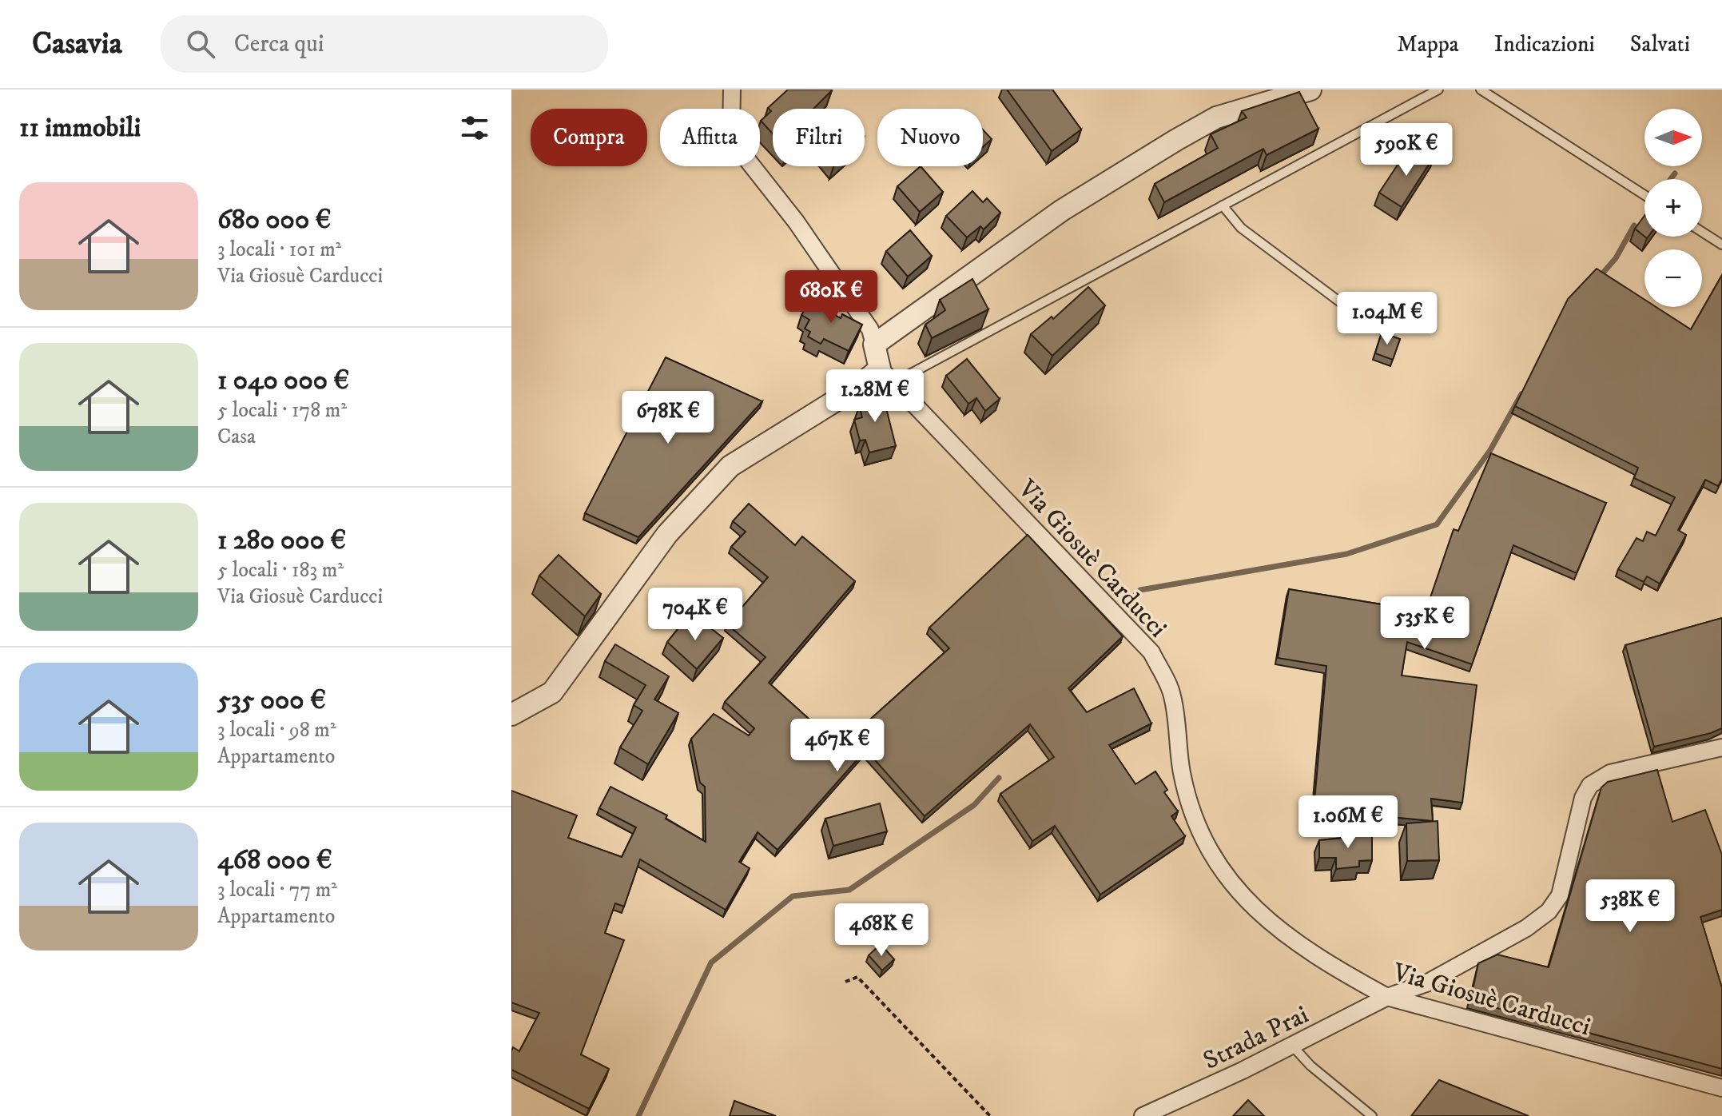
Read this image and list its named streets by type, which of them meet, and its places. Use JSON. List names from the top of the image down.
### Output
{
  "streets": {
    "street": ["Via Giosuè Carducci", "Strada Prai"]
  },
  "crossings": [
    ["Via Giosuè Carducci", "Strada Prai"]
  ],
  "north": "right",
  "page": {
    "header": "Casavia",
    "search": "Cerca qui",
    "nav": ["Mappa", "Indicazioni", "Salvati"],
    "heading": "11 immobili",
    "map_buttons": ["+", "−"],
    "chip": [
      "Compra",
      "Affitta",
      "Filtri",
      "Nuovo"
    ],
    "price": [
      "590K €",
      "680K €",
      "1.04M €",
      "1.28M €",
      "678K €",
      "704K €",
      "535K €",
      "467K €",
      "1.06M €",
      "538K €",
      "468K €"
    ],
    "list": [
      {
        "name": "680 000 €",
        "note": "3 locali · 101 m² · Via Giosuè Carducci"
      },
      {
        "name": "1 040 000 €",
        "note": "5 locali · 178 m² · Casa"
      },
      {
        "name": "1 280 000 €",
        "note": "5 locali · 183 m² · Via Giosuè Carducci"
      },
      {
        "name": "535 000 €",
        "note": "3 locali · 98 m² · Appartamento"
      },
      {
        "name": "468 000 €",
        "note": "3 locali · 77 m² · Appartamento"
      }
    ]
  }
}
